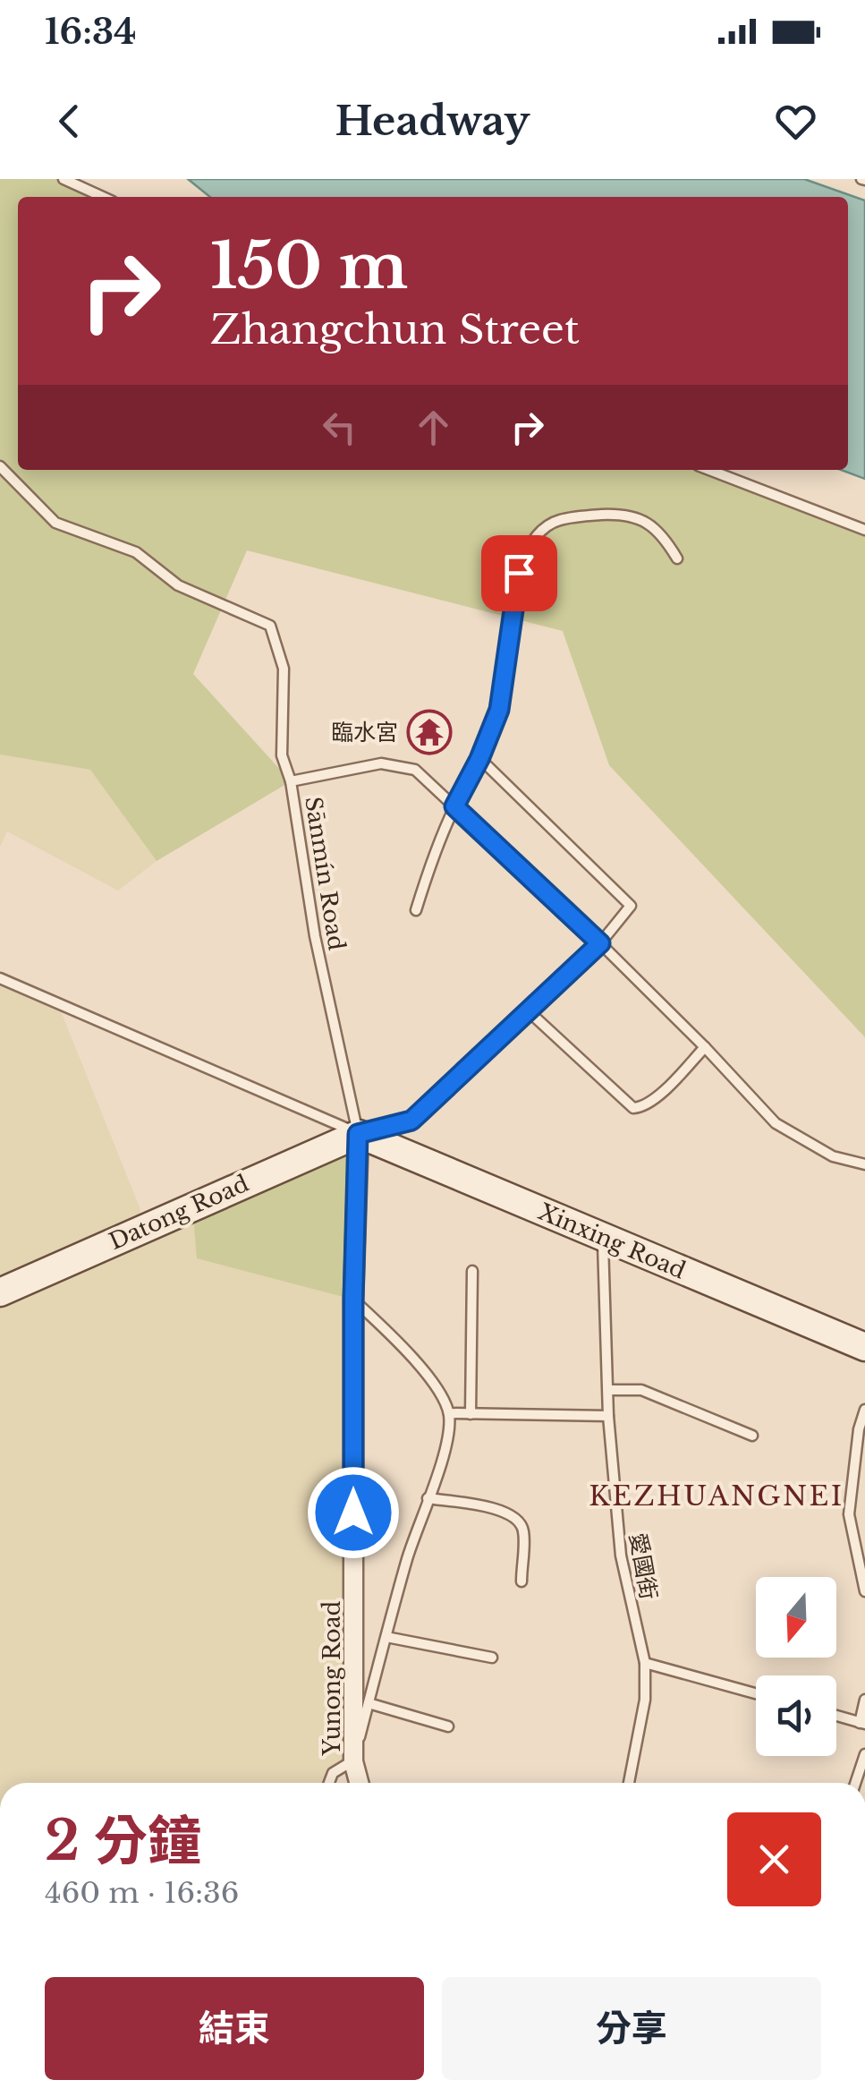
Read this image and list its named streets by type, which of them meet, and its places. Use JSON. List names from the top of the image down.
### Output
{
  "streets": {
    "street": ["Datong Road", "Xinxing Road", "Yunong Road"],
    "lane": ["Sānmín Road", "愛國街"]
  },
  "crossings": [
    ["Sānmín Road", "Datong Road"],
    ["Sānmín Road", "Xinxing Road"],
    ["Sānmín Road", "Yunong Road"],
    ["Datong Road", "Xinxing Road"],
    ["Datong Road", "Yunong Road"],
    ["Xinxing Road", "愛國街"],
    ["Xinxing Road", "Yunong Road"]
  ],
  "districts": ["KEZHUANGNEI"],
  "places": {
    "temple": ["臨水宮"]
  },
  "north": "bottom",
  "page": {
    "status": "16:34",
    "header": "Headway",
    "turn": ["150 m", "Zhangchun Street"],
    "heading": ["2 分鐘", "460 m · 16:36"],
    "buttons": ["結束", "分享"]
  }
}
